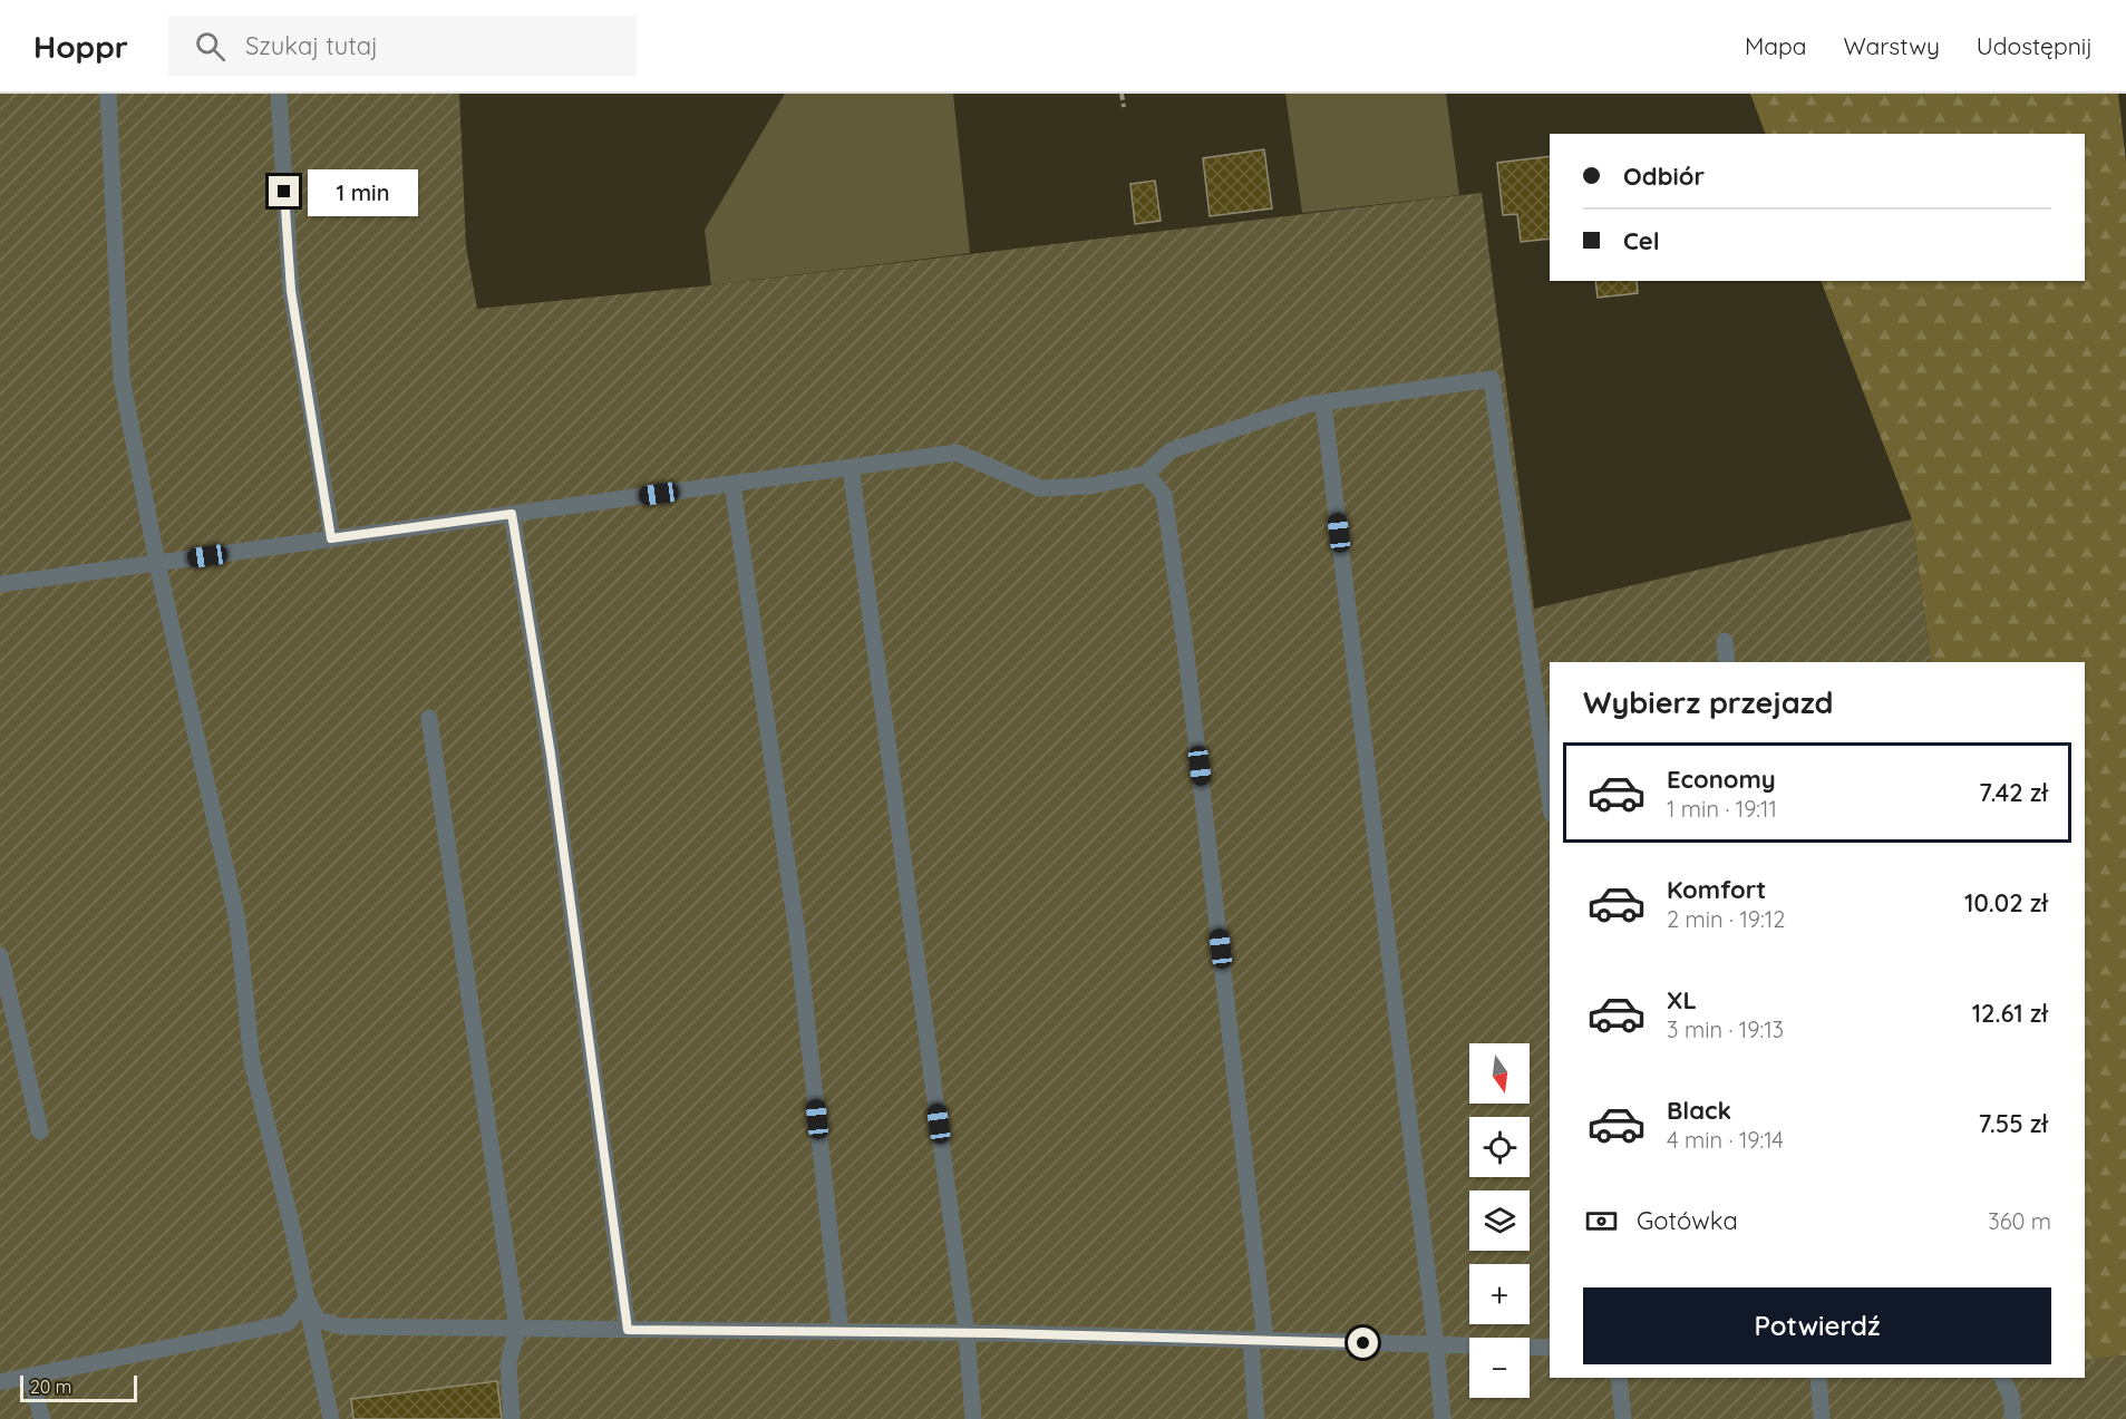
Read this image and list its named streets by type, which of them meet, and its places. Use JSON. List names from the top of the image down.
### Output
{
  "scale_bar": "20 m",
  "north": "bottom",
  "page": {
    "header": "Hoppr",
    "search": "Szukaj tutaj",
    "nav": ["Mapa", "Warstwy", "Udostępnij"],
    "banner": ["Odbiór", "Cel"],
    "bubble": "1 min",
    "heading": "Wybierz przejazd",
    "list": [
      {
        "name": "Economy",
        "note": "1 min · 19:11",
        "value": "7.42 zł"
      },
      {
        "name": "Komfort",
        "note": "2 min · 19:12",
        "value": "10.02 zł"
      },
      {
        "name": "XL",
        "note": "3 min · 19:13",
        "value": "12.61 zł"
      },
      {
        "name": "Black",
        "note": "4 min · 19:14",
        "value": "7.55 zł"
      }
    ],
    "map_buttons": ["+", "−"],
    "pay": ["Gotówka", "360 m"],
    "buttons": "Potwierdź",
    "scale": "20 m"
  }
}
